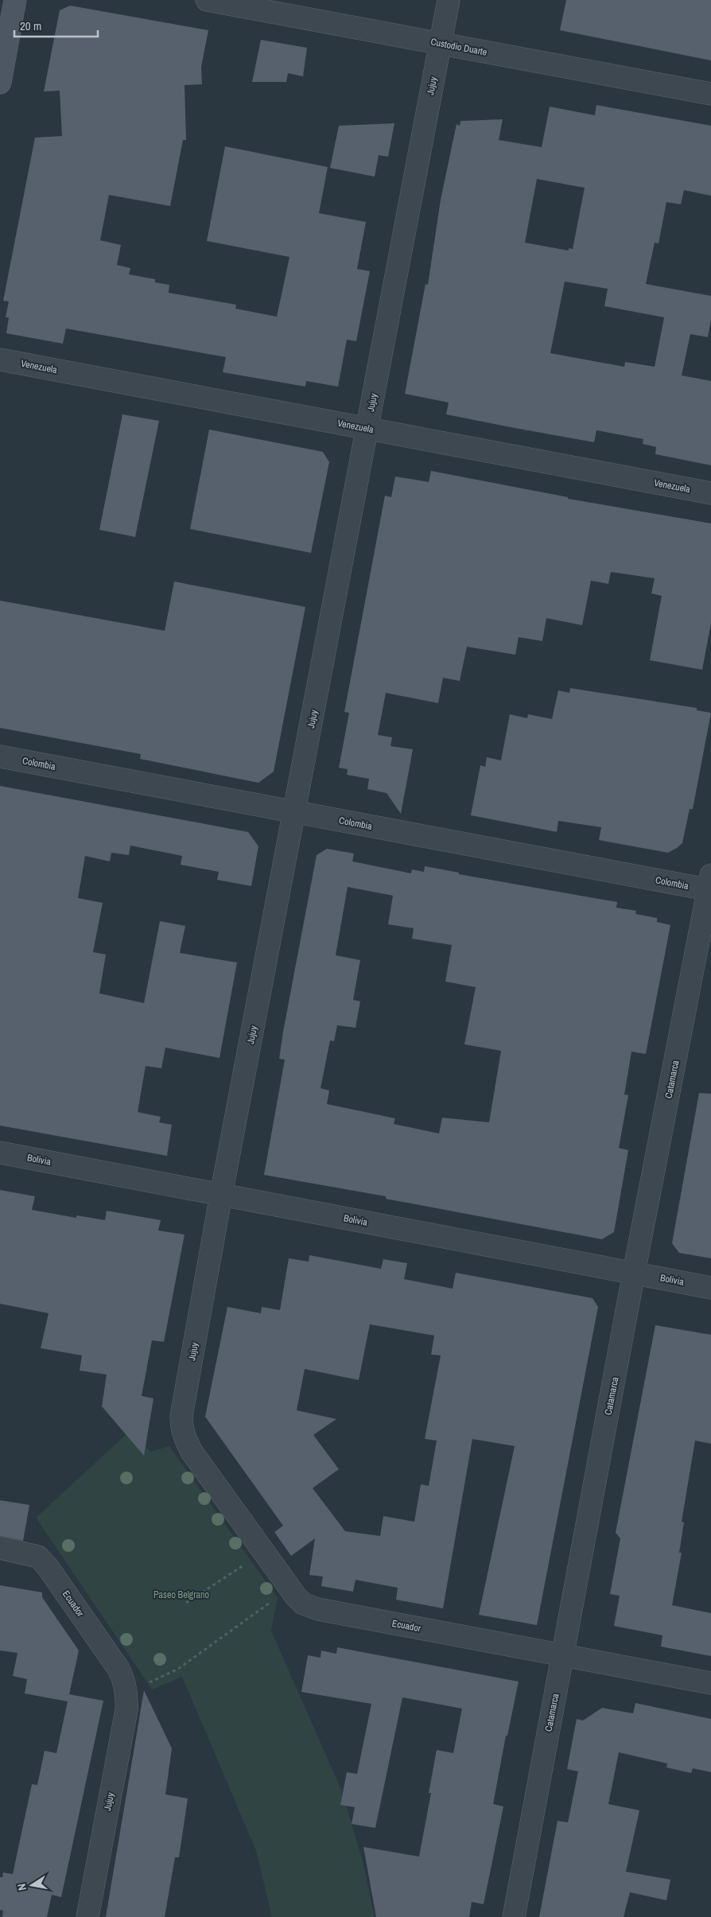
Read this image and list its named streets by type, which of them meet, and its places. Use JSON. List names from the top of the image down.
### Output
{
  "streets": {
    "street": [
      "Custodio Duarte",
      "Jujuy",
      "Venezuela",
      "Colombia",
      "Catamarca",
      "Bolivia",
      "Ecuador"
    ]
  },
  "crossings": [
    ["Custodio Duarte", "Jujuy"],
    ["Jujuy", "Venezuela"],
    ["Jujuy", "Colombia"],
    ["Jujuy", "Bolivia"],
    ["Jujuy", "Ecuador"],
    ["Colombia", "Catamarca"],
    ["Catamarca", "Bolivia"],
    ["Catamarca", "Ecuador"]
  ],
  "parks": ["Paseo Belgrano"],
  "scale_bar": "20 m",
  "north": "left"
}
